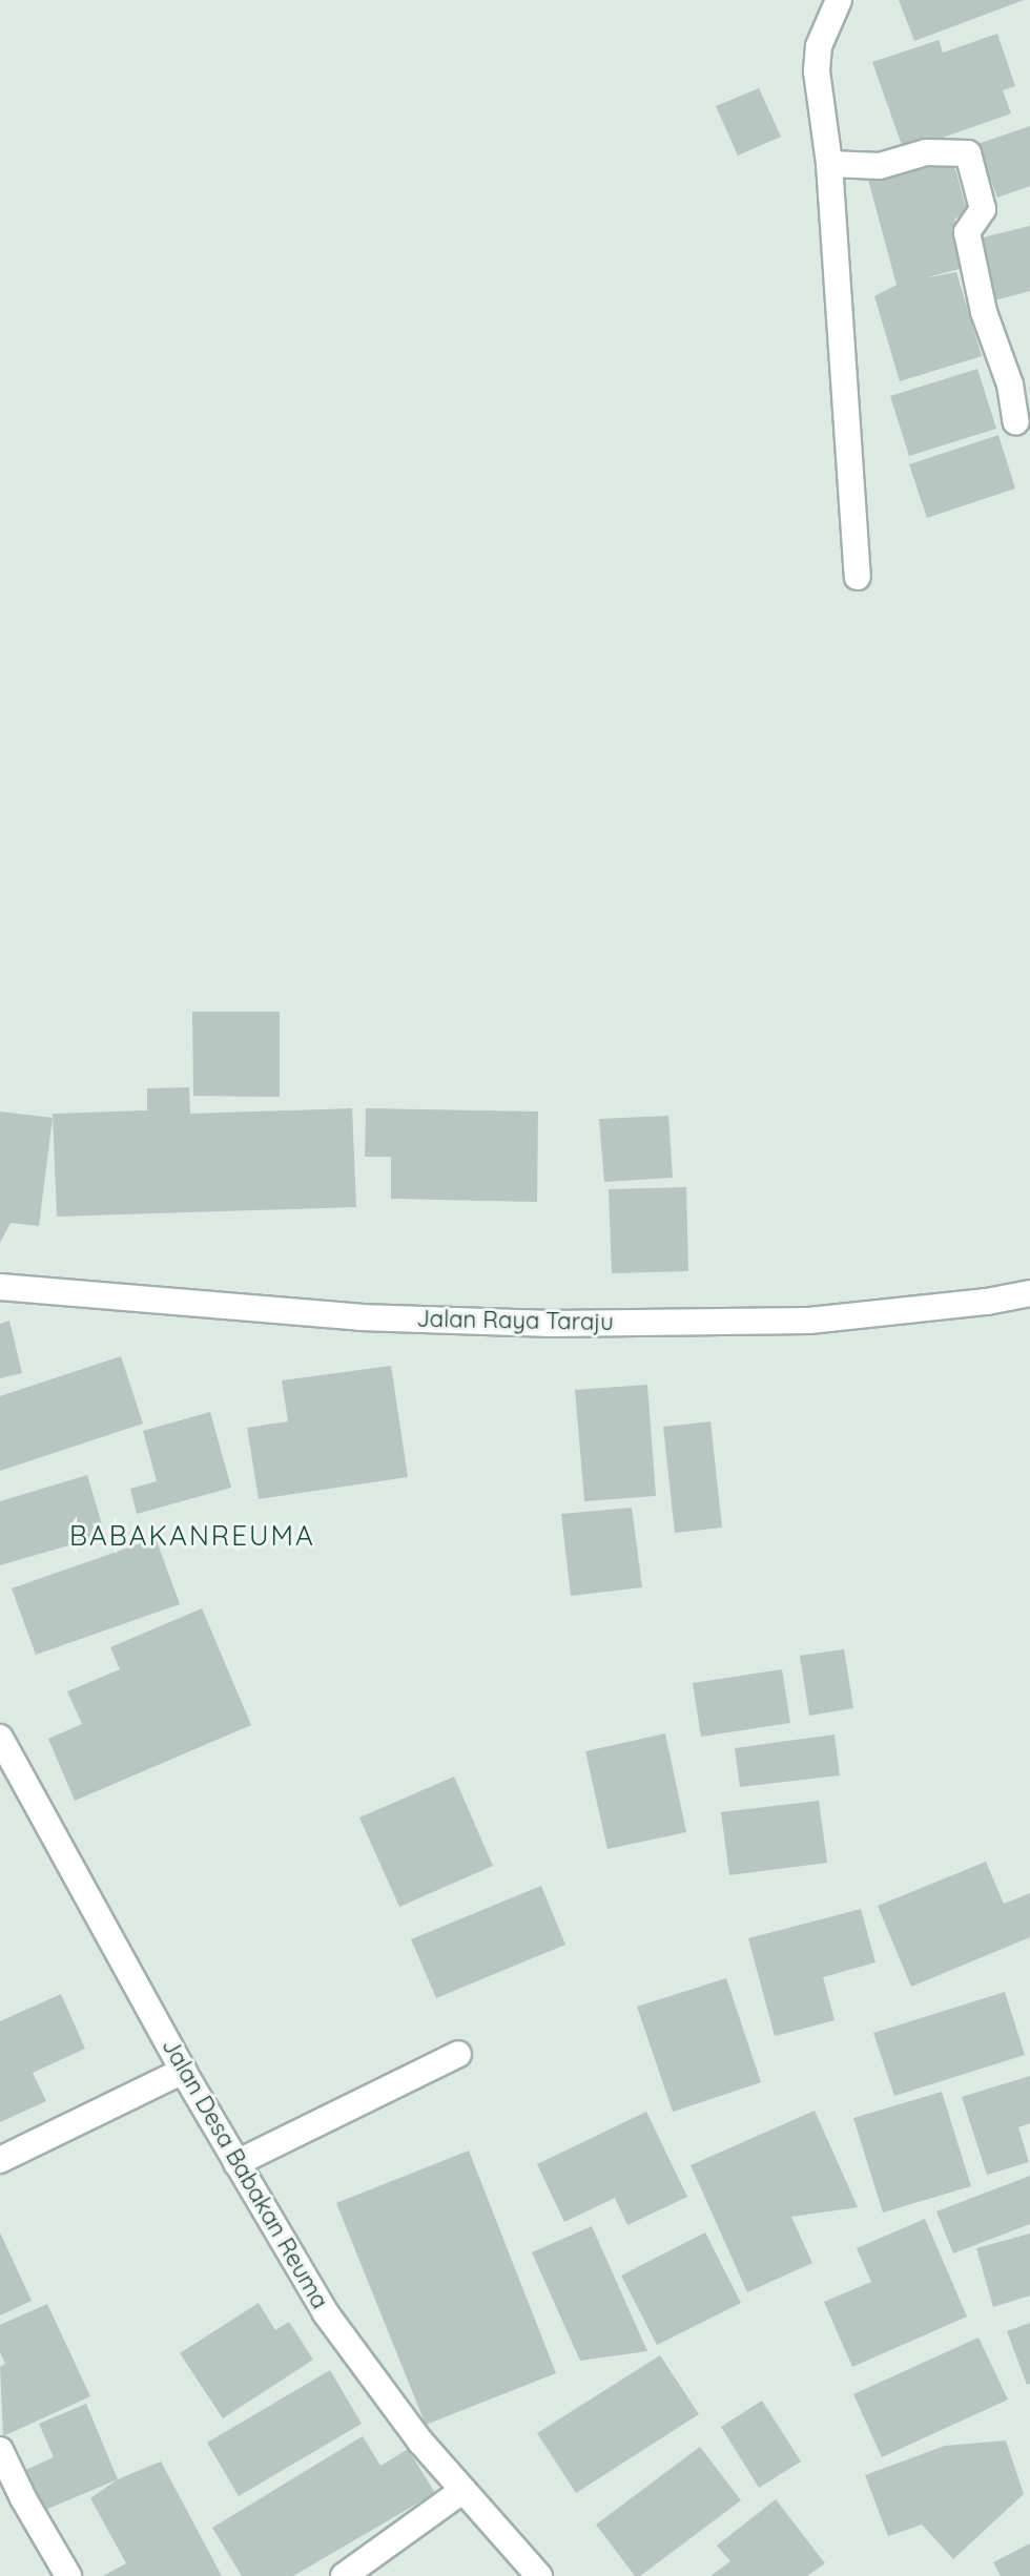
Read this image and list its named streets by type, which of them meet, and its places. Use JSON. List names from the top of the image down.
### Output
{
  "streets": {
    "street": ["Jalan Raya Taraju", "Jalan Desa Babakan Reuma"]
  },
  "districts": ["BABAKANREUMA"]
}
